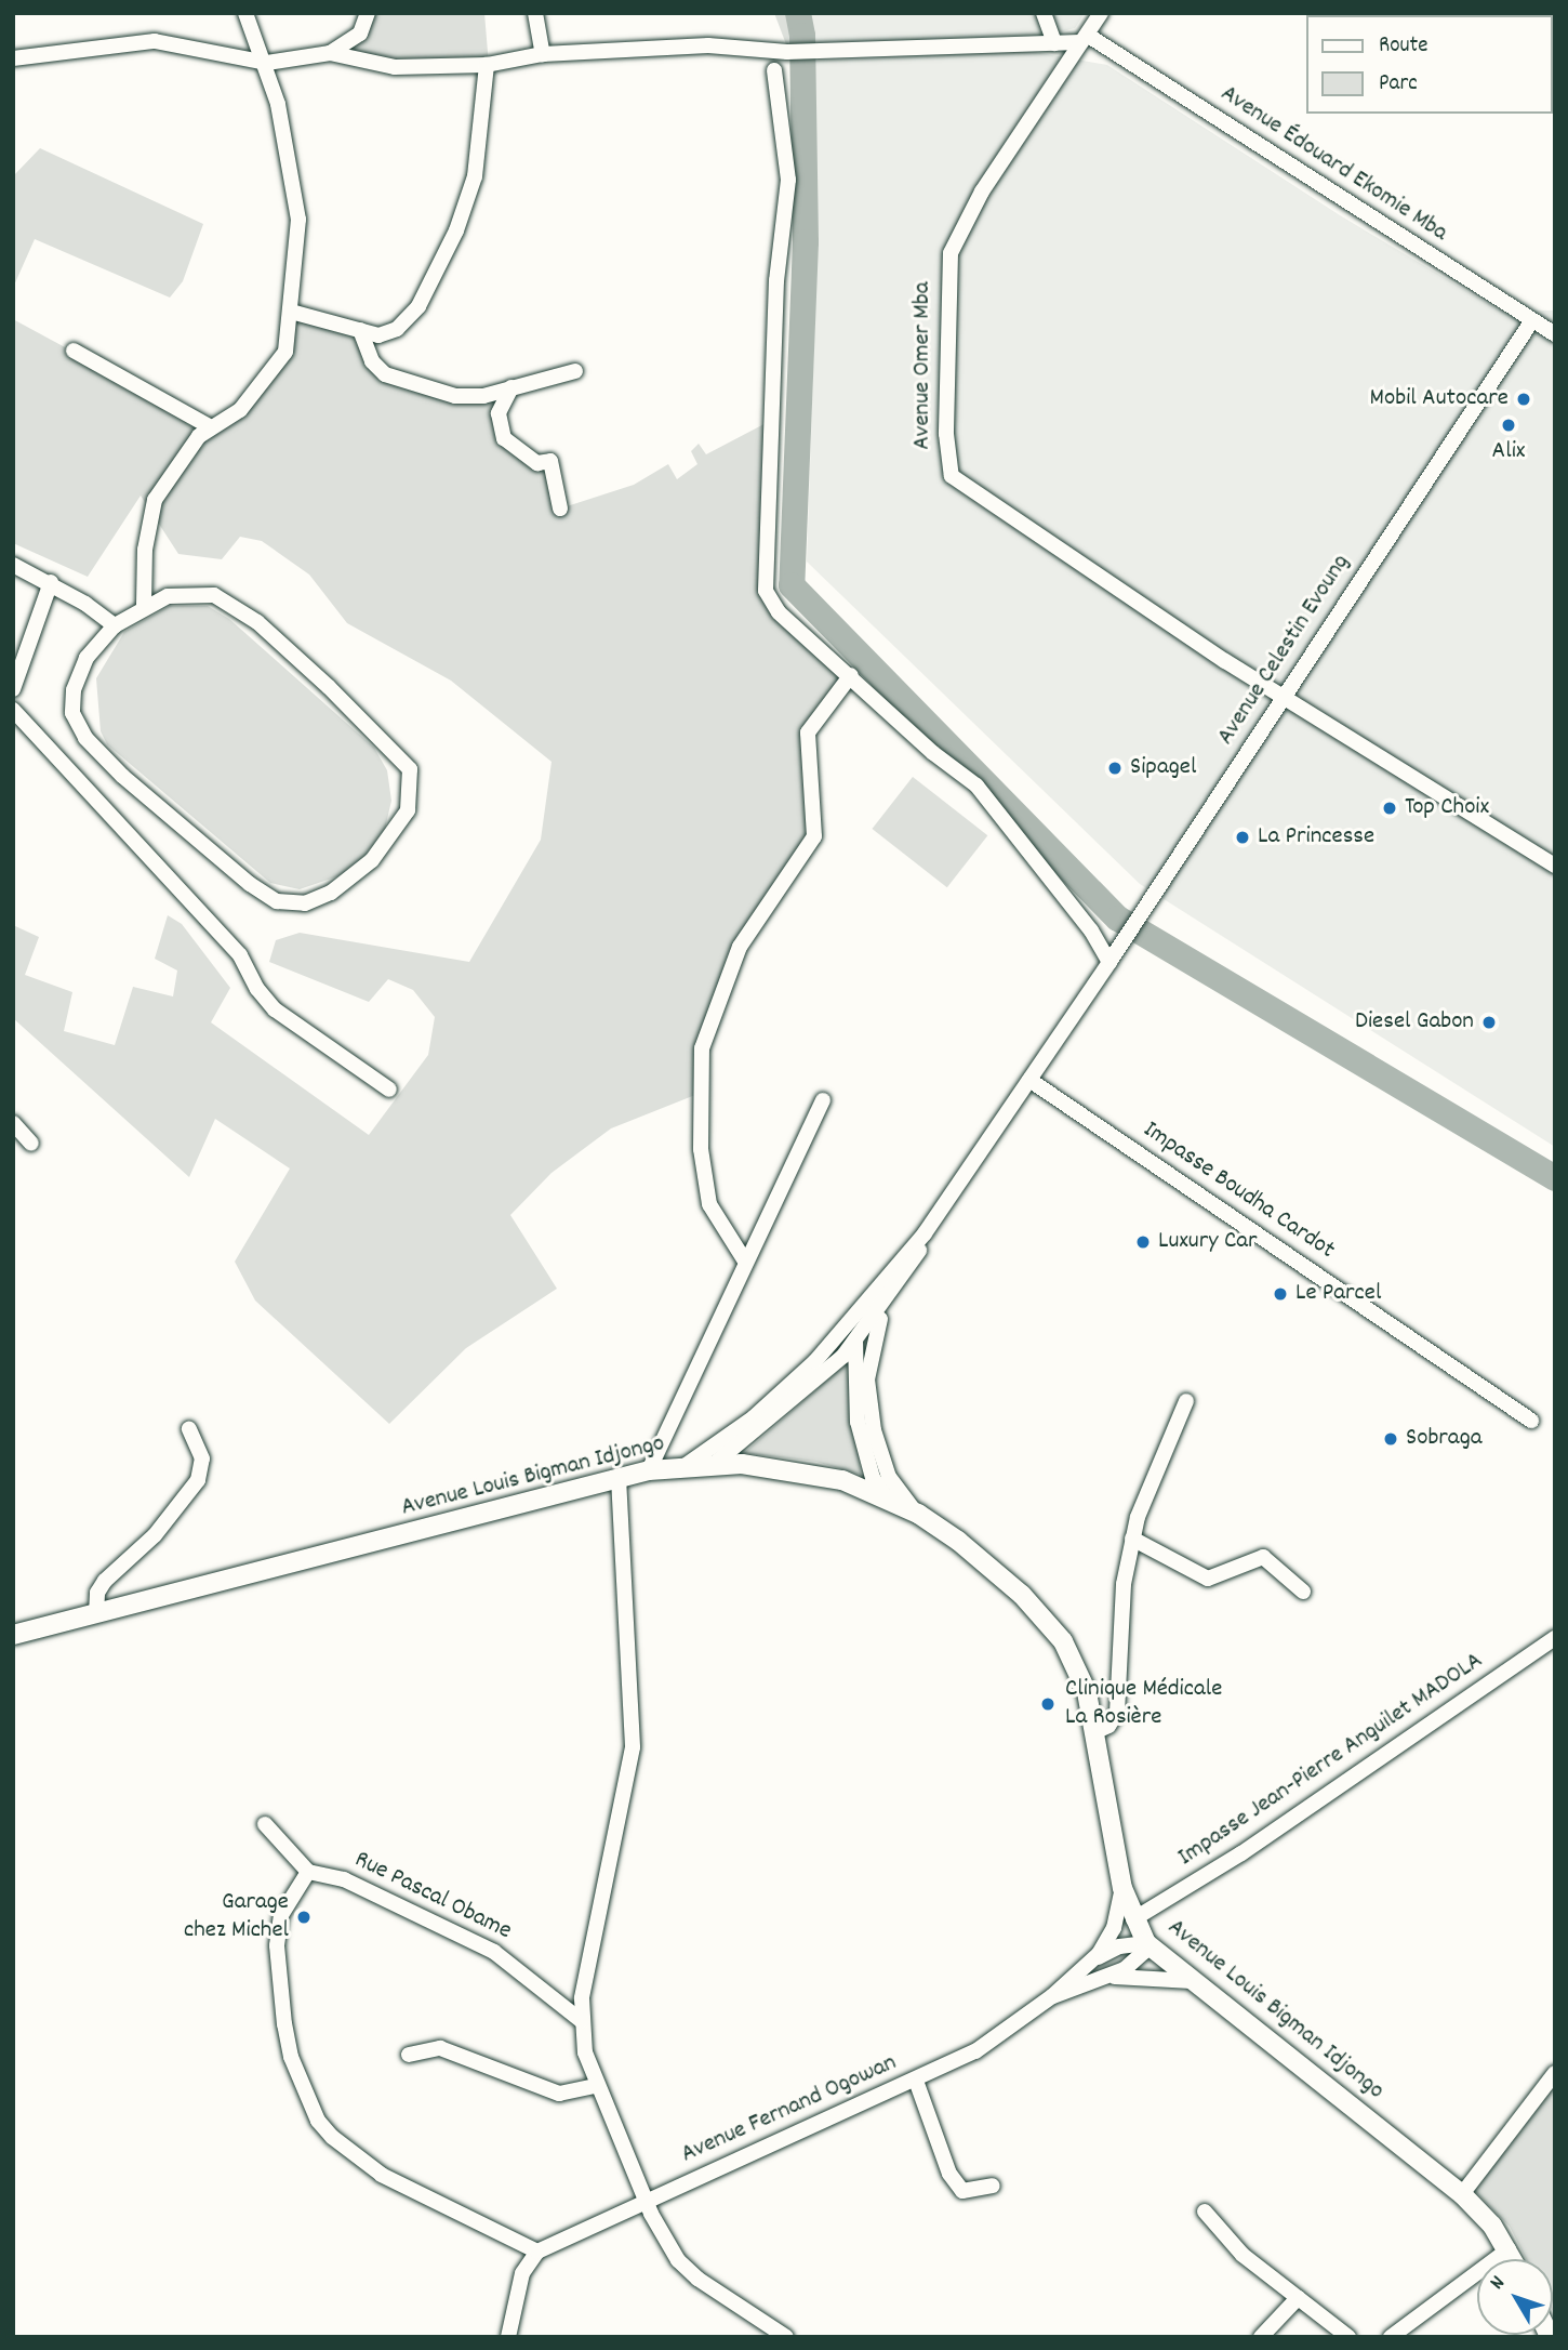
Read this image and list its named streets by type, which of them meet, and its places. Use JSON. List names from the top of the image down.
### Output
{
  "streets": {
    "main road": ["Avenue Louis Bigman Idjongo"],
    "street": [
      "Avenue Édouard Ekomie Mba",
      "Avenue Omer Mba",
      "Avenue Celestin Evoung",
      "Impasse Boudha Cardot",
      "Impasse Jean-Pierre Anguilet MADOLA",
      "Rue Pascal Obame",
      "Avenue Fernand Ogowan"
    ]
  },
  "crossings": [
    ["Avenue Édouard Ekomie Mba", "Avenue Omer Mba"],
    ["Avenue Édouard Ekomie Mba", "Avenue Celestin Evoung"],
    ["Avenue Omer Mba", "Avenue Celestin Evoung"],
    ["Avenue Celestin Evoung", "Impasse Boudha Cardot"],
    ["Avenue Louis Bigman Idjongo", "Impasse Jean-Pierre Anguilet MADOLA"]
  ],
  "places": [
    "Mobil Autocare",
    "Alix",
    "Sipagel",
    "Top Choix",
    "La Princesse",
    "Diesel Gabon",
    "Luxury Car",
    "Le Parcel",
    "Sobraga",
    "Clinique Médicale La Rosière",
    "Garage chez Michel"
  ],
  "legend": ["Route", "Parc"],
  "north": "top left"
}
